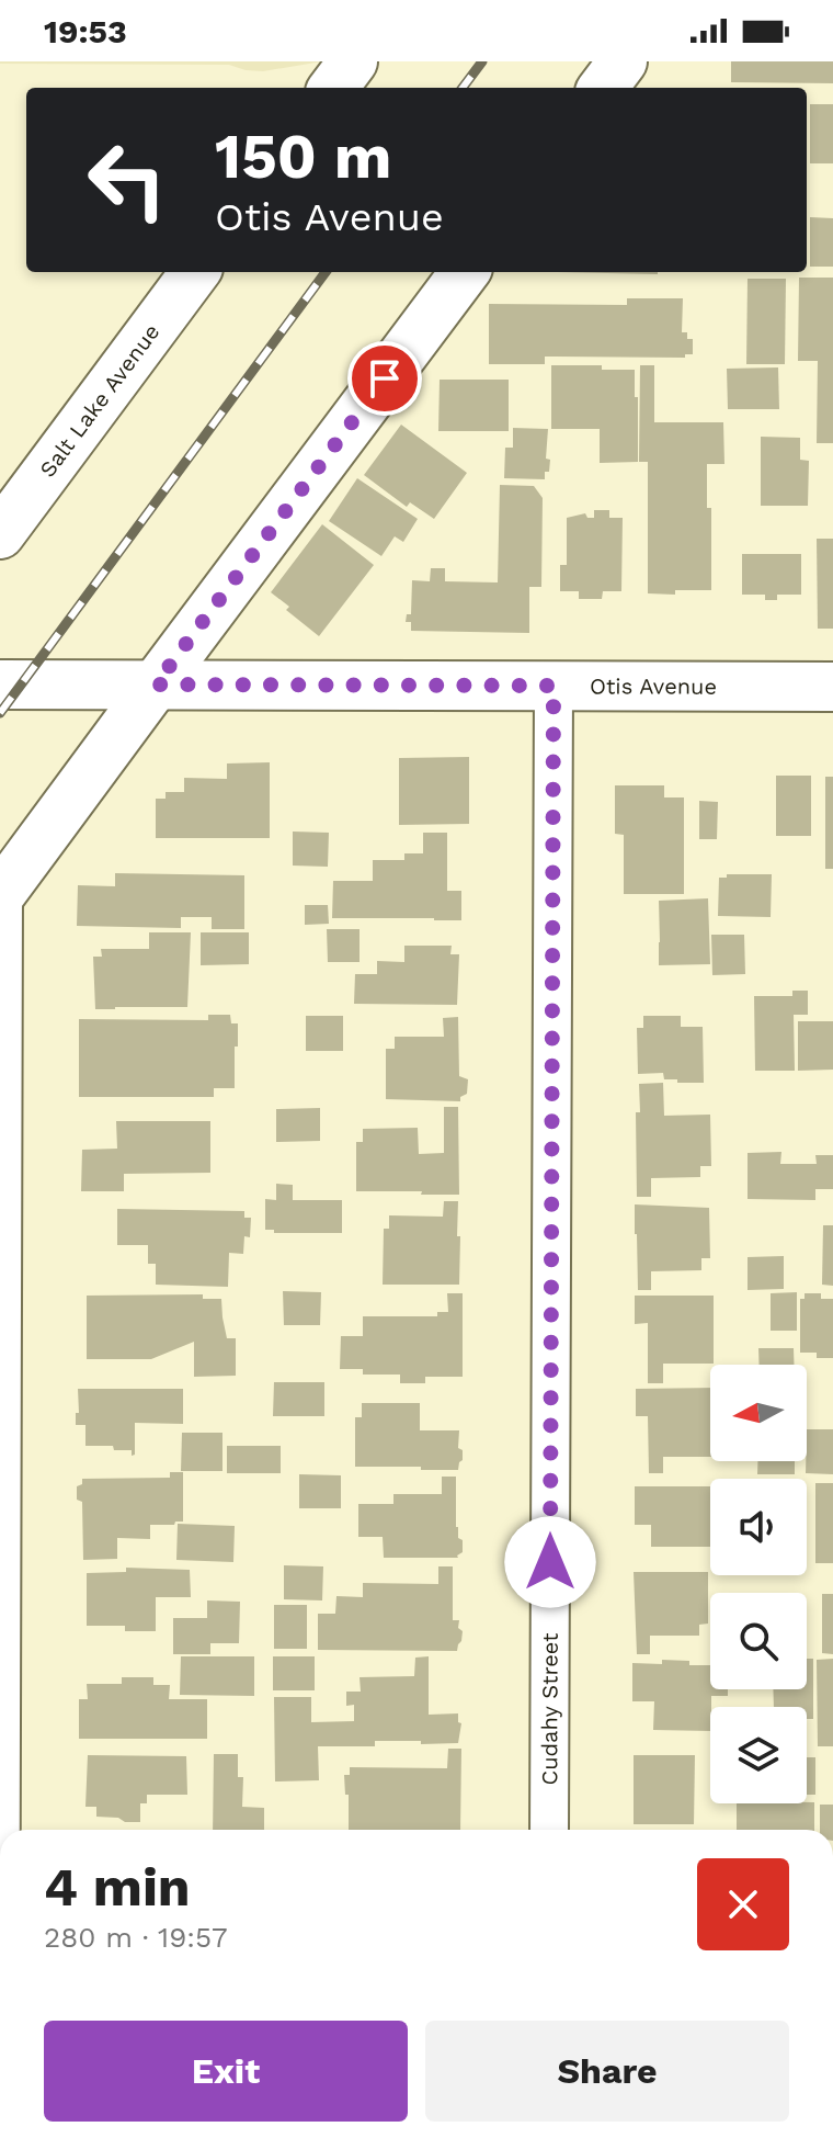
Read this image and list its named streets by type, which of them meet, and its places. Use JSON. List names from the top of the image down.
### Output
{
  "streets": {
    "street": ["Salt Lake Avenue", "Otis Avenue", "Cudahy Street"]
  },
  "crossings": [
    ["Otis Avenue", "Cudahy Street"]
  ],
  "north": "left",
  "page": {
    "status": "19:53",
    "turn": ["150 m", "Otis Avenue"],
    "heading": ["4 min", "280 m · 19:57"],
    "buttons": ["Exit", "Share"]
  }
}
